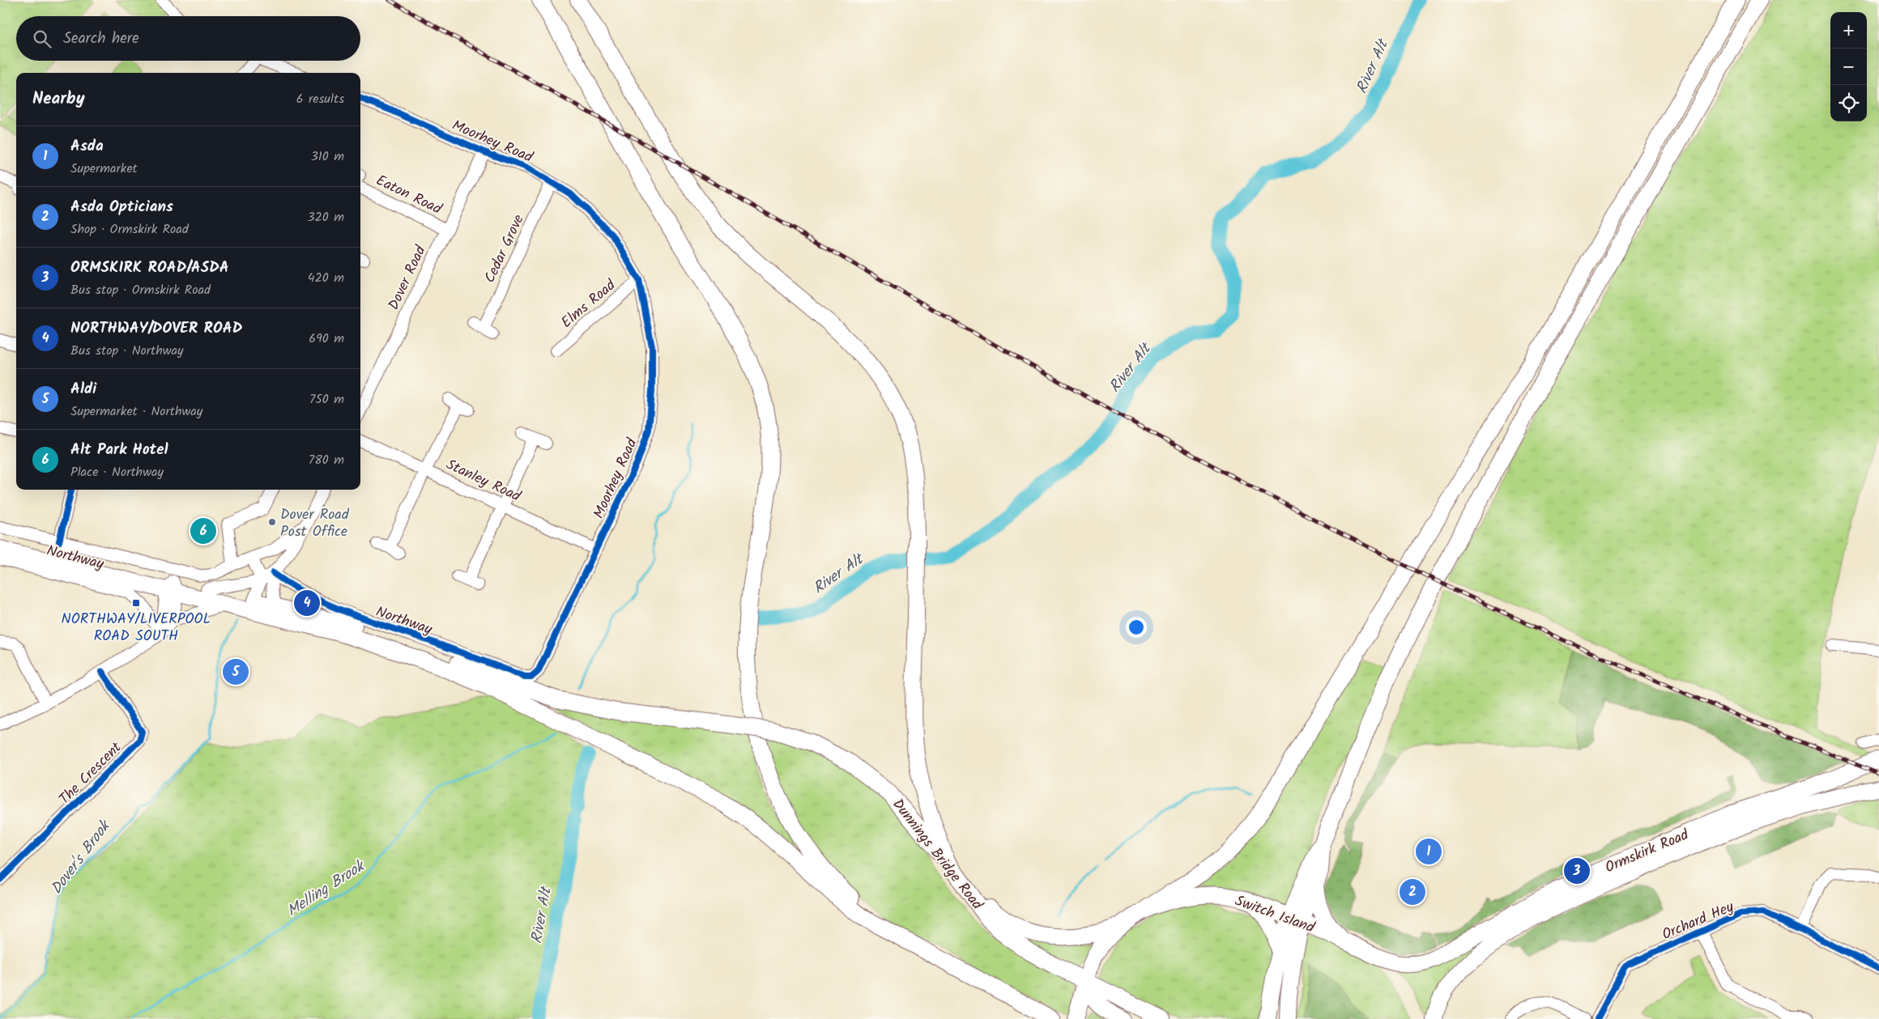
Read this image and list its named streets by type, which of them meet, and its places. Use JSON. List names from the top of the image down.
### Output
{
  "streets": {
    "highway": [
      "Northway",
      "Ormskirk Road",
      "Dunnings Bridge Road",
      "Switch Island"
    ],
    "street": [
      "Moorhey Road",
      "Eaton Road",
      "Cedar Grove",
      "Dover Road",
      "Elms Road",
      "Stanley Road",
      "The Crescent",
      "Orchard Hey"
    ]
  },
  "crossings": [
    ["Moorhey Road", "Cedar Grove"],
    ["Moorhey Road", "Dover Road"],
    ["Moorhey Road", "Elms Road"],
    ["Moorhey Road", "Stanley Road"],
    ["Moorhey Road", "Northway"],
    ["Eaton Road", "Dover Road"],
    ["Northway", "Dunnings Bridge Road"],
    ["Ormskirk Road", "Switch Island"],
    ["Dunnings Bridge Road", "Switch Island"]
  ],
  "water": ["River Alt", "Dover's Brook", "Melling Brook"],
  "places": {
    "other": ["Dover Road Post Office"],
    "transit": ["NORTHWAY/LIVERPOOL ROAD SOUTH"]
  },
  "page": {
    "map_buttons": ["+", "−"],
    "search": "Search here",
    "heading": ["Nearby", "6 results"],
    "list": [
      {
        "mark": "1",
        "name": "Asda",
        "note": "Supermarket",
        "value": "310 m"
      },
      {
        "mark": "2",
        "name": "Asda Opticians",
        "note": "Shop · Ormskirk Road",
        "value": "320 m"
      },
      {
        "mark": "3",
        "name": "ORMSKIRK ROAD/ASDA",
        "note": "Bus stop · Ormskirk Road",
        "value": "420 m"
      },
      {
        "mark": "4",
        "name": "NORTHWAY/DOVER ROAD",
        "note": "Bus stop · Northway",
        "value": "690 m"
      },
      {
        "mark": "5",
        "name": "Aldi",
        "note": "Supermarket · Northway",
        "value": "750 m"
      },
      {
        "mark": "6",
        "name": "Alt Park Hotel",
        "note": "Place · Northway",
        "value": "780 m"
      }
    ],
    "pins": [
      "6",
      "4",
      "5",
      "1",
      "3",
      "2"
    ]
  }
}
